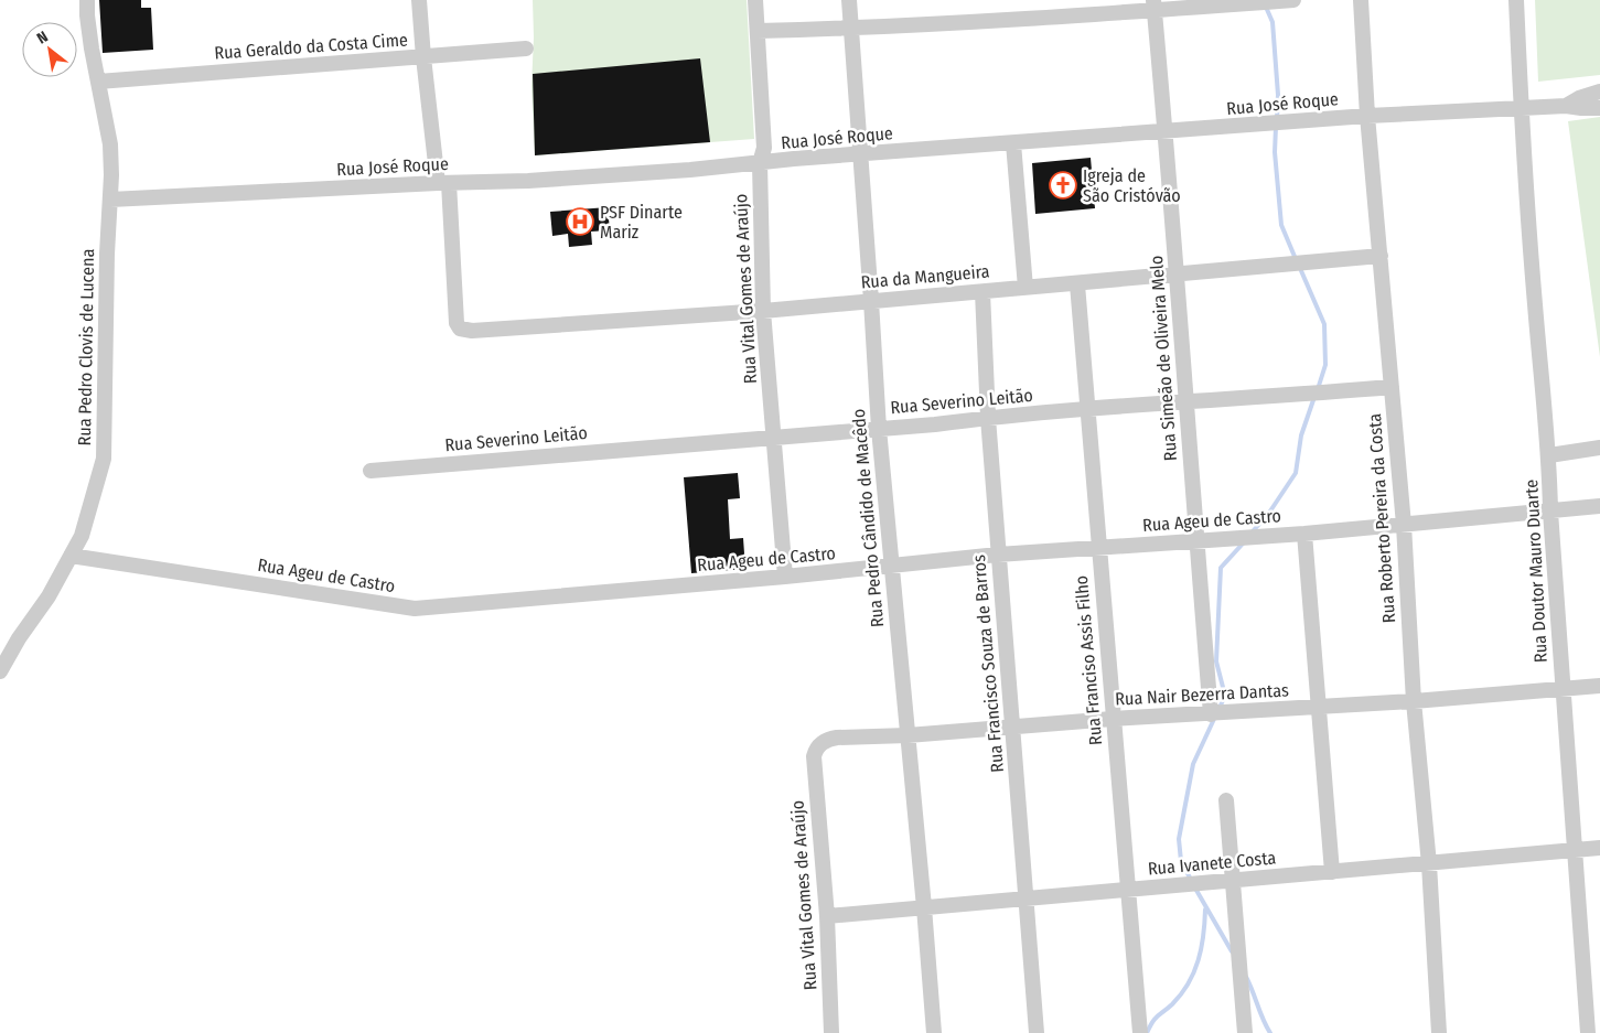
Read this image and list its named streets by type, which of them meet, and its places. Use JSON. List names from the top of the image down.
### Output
{
  "streets": {
    "street": [
      "Rua Geraldo da Costa Cime",
      "Rua José Roque",
      "Rua da Mangueira",
      "Rua Vital Gomes de Araújo",
      "Rua Pedro Clovis de Lucena",
      "Rua Simeão de Oliveira Melo",
      "Rua Severino Leitão",
      "Rua Pedro Cândido de Macêdo",
      "Rua Roberto Pereira da Costa",
      "Rua Ageu de Castro",
      "Rua Doutor Mauro Duarte",
      "Rua Franciso Assis Filho",
      "Rua Francisco Souza de Barros",
      "Rua Nair Bezerra Dantas",
      "Rua Ivanete Costa"
    ]
  },
  "crossings": [
    ["Rua Geraldo da Costa Cime", "Rua Pedro Clovis de Lucena"],
    ["Rua José Roque", "Rua da Mangueira"],
    ["Rua José Roque", "Rua Vital Gomes de Araújo"],
    ["Rua José Roque", "Rua Pedro Clovis de Lucena"],
    ["Rua José Roque", "Rua Simeão de Oliveira Melo"],
    ["Rua José Roque", "Rua Pedro Cândido de Macêdo"],
    ["Rua José Roque", "Rua Roberto Pereira da Costa"],
    ["Rua José Roque", "Rua Doutor Mauro Duarte"],
    ["Rua da Mangueira", "Rua Vital Gomes de Araújo"],
    ["Rua da Mangueira", "Rua Simeão de Oliveira Melo"],
    ["Rua da Mangueira", "Rua Pedro Cândido de Macêdo"],
    ["Rua da Mangueira", "Rua Roberto Pereira da Costa"],
    ["Rua da Mangueira", "Rua Franciso Assis Filho"],
    ["Rua da Mangueira", "Rua Francisco Souza de Barros"],
    ["Rua Vital Gomes de Araújo", "Rua Severino Leitão"],
    ["Rua Vital Gomes de Araújo", "Rua Ageu de Castro"],
    ["Rua Vital Gomes de Araújo", "Rua Nair Bezerra Dantas"],
    ["Rua Vital Gomes de Araújo", "Rua Ivanete Costa"],
    ["Rua Pedro Clovis de Lucena", "Rua Ageu de Castro"],
    ["Rua Simeão de Oliveira Melo", "Rua Severino Leitão"],
    ["Rua Simeão de Oliveira Melo", "Rua Ageu de Castro"],
    ["Rua Simeão de Oliveira Melo", "Rua Nair Bezerra Dantas"],
    ["Rua Severino Leitão", "Rua Pedro Cândido de Macêdo"],
    ["Rua Severino Leitão", "Rua Roberto Pereira da Costa"],
    ["Rua Severino Leitão", "Rua Franciso Assis Filho"],
    ["Rua Severino Leitão", "Rua Francisco Souza de Barros"],
    ["Rua Pedro Cândido de Macêdo", "Rua Ageu de Castro"],
    ["Rua Pedro Cândido de Macêdo", "Rua Nair Bezerra Dantas"],
    ["Rua Pedro Cândido de Macêdo", "Rua Ivanete Costa"],
    ["Rua Roberto Pereira da Costa", "Rua Ageu de Castro"],
    ["Rua Roberto Pereira da Costa", "Rua Nair Bezerra Dantas"],
    ["Rua Roberto Pereira da Costa", "Rua Ivanete Costa"],
    ["Rua Ageu de Castro", "Rua Doutor Mauro Duarte"],
    ["Rua Ageu de Castro", "Rua Franciso Assis Filho"],
    ["Rua Ageu de Castro", "Rua Francisco Souza de Barros"],
    ["Rua Doutor Mauro Duarte", "Rua Nair Bezerra Dantas"],
    ["Rua Doutor Mauro Duarte", "Rua Ivanete Costa"],
    ["Rua Franciso Assis Filho", "Rua Nair Bezerra Dantas"],
    ["Rua Franciso Assis Filho", "Rua Ivanete Costa"],
    ["Rua Francisco Souza de Barros", "Rua Nair Bezerra Dantas"],
    ["Rua Francisco Souza de Barros", "Rua Ivanete Costa"]
  ],
  "places": {
    "church": ["Igreja de São Cristóvão"],
    "hospital": ["PSF Dinarte Mariz"]
  },
  "north": "top left"
}
